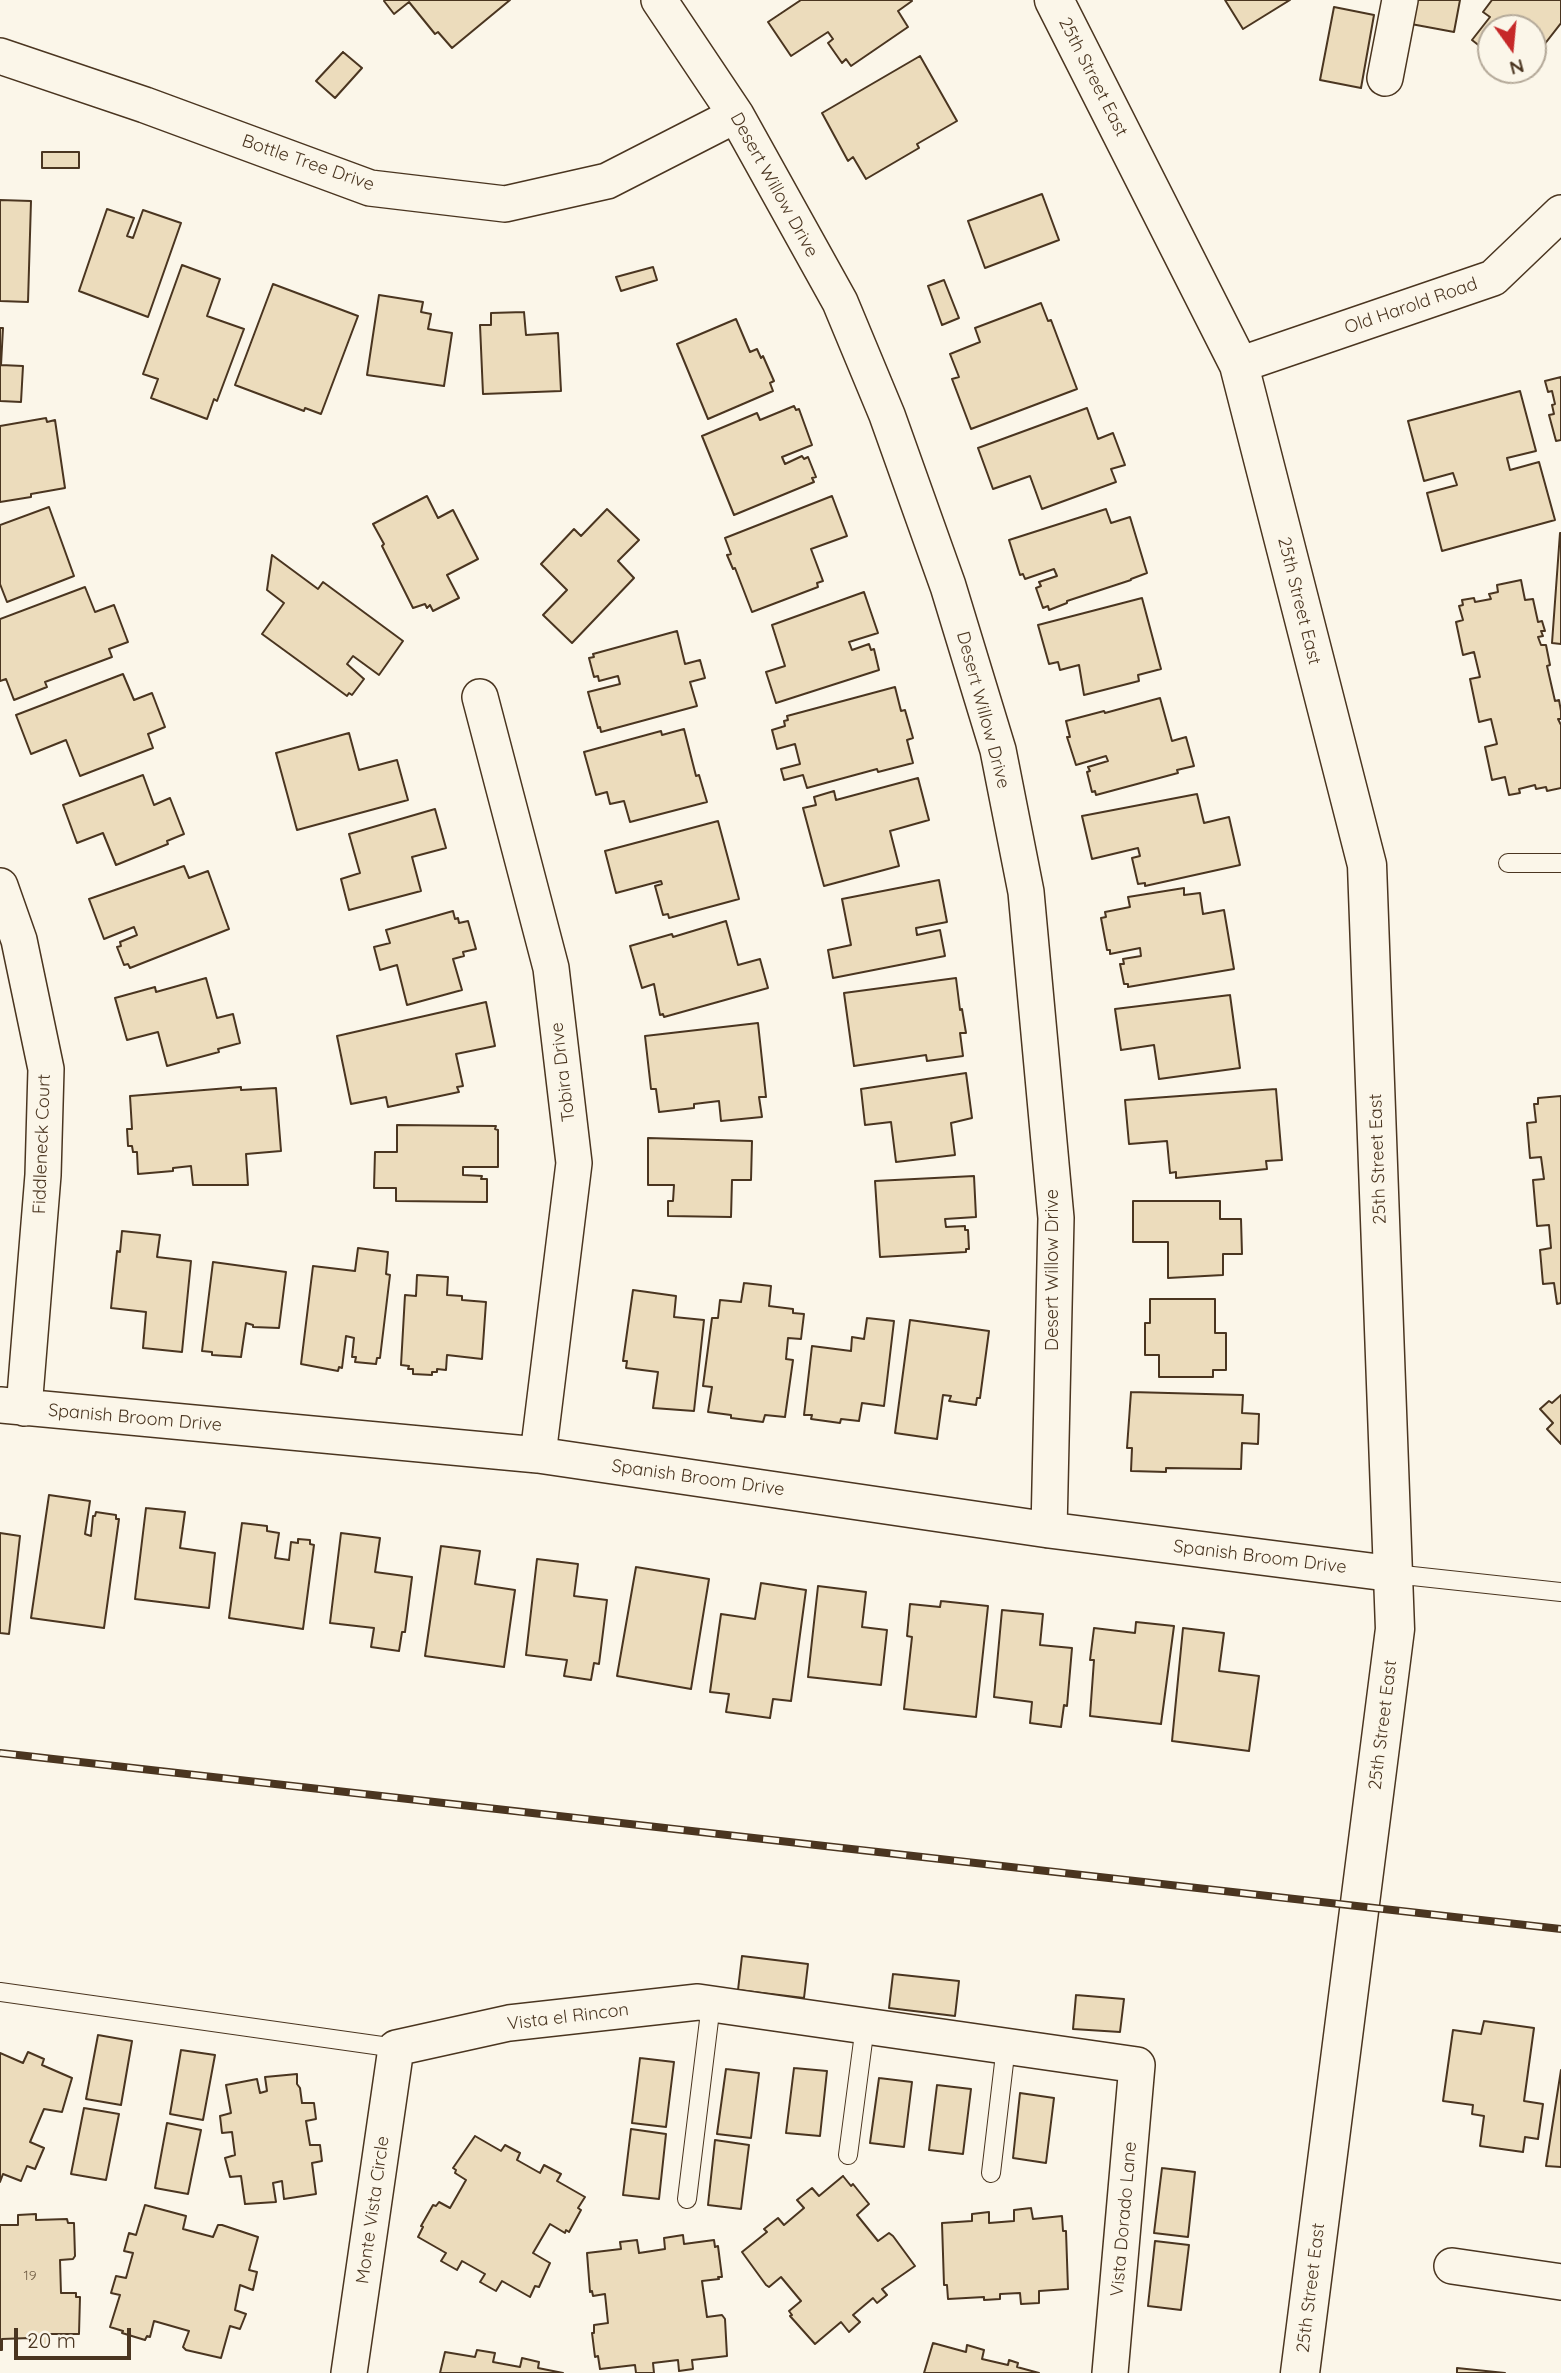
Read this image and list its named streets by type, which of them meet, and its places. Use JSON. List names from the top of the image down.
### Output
{
  "streets": {
    "main road": ["25th Street East"],
    "street": [
      "Bottle Tree Drive",
      "Desert Willow Drive",
      "Old Harold Road",
      "Tobira Drive",
      "Fiddleneck Court",
      "Spanish Broom Drive",
      "Vista el Rincon",
      "Monte Vista Circle",
      "Vista Dorado Lane"
    ]
  },
  "crossings": [
    ["25th Street East", "Old Harold Road"],
    ["25th Street East", "Spanish Broom Drive"],
    ["Bottle Tree Drive", "Desert Willow Drive"],
    ["Desert Willow Drive", "Spanish Broom Drive"],
    ["Tobira Drive", "Spanish Broom Drive"],
    ["Fiddleneck Court", "Spanish Broom Drive"],
    ["Vista el Rincon", "Monte Vista Circle"],
    ["Vista el Rincon", "Vista Dorado Lane"]
  ],
  "house_numbers": ["19"],
  "scale_bar": "20 m",
  "north": "bottom"
}
